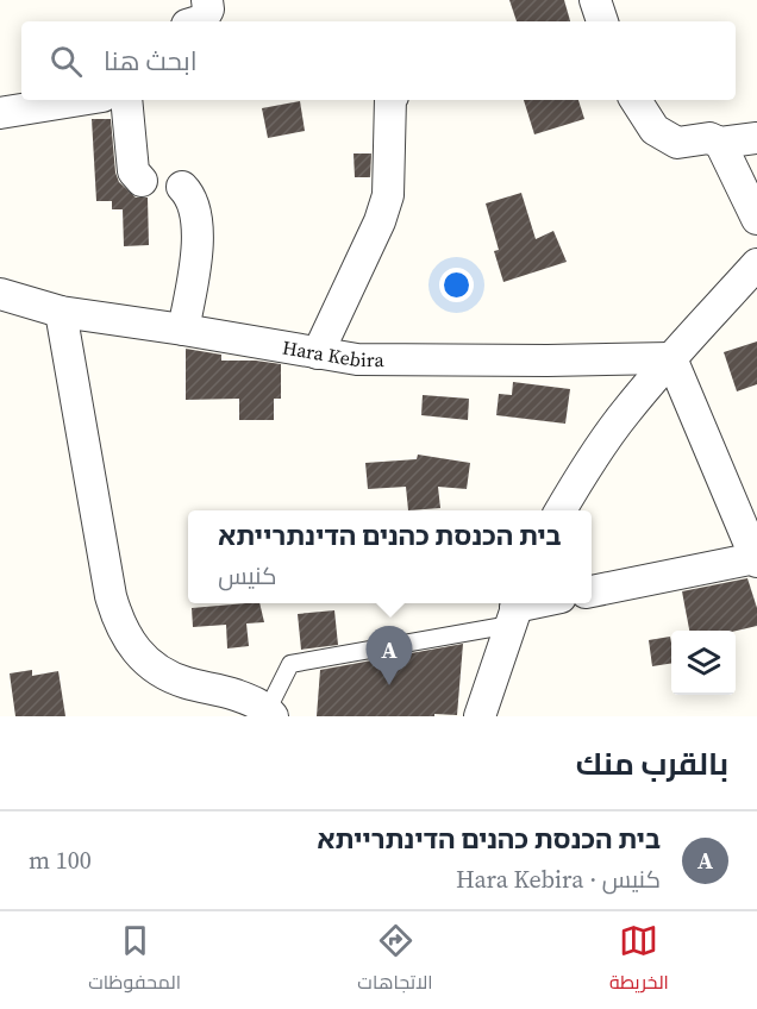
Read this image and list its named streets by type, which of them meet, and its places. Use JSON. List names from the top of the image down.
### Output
{
  "streets": {
    "street": ["Hara Kebira"]
  },
  "page": {
    "search": "ابحث هنا",
    "popup": ["בית הכנסת כהנים הדינתרייתא", "كنيس"],
    "pins": "A",
    "heading": "بالقرب منك",
    "list": [
      {
        "mark": "A",
        "name": "בית הכנסת כהנים הדינתרייתא",
        "note": "كنيس · Hara Kebira",
        "value": "100 m"
      }
    ],
    "nav": ["الخريطة", "الاتجاهات", "المحفوظات"]
  }
}
